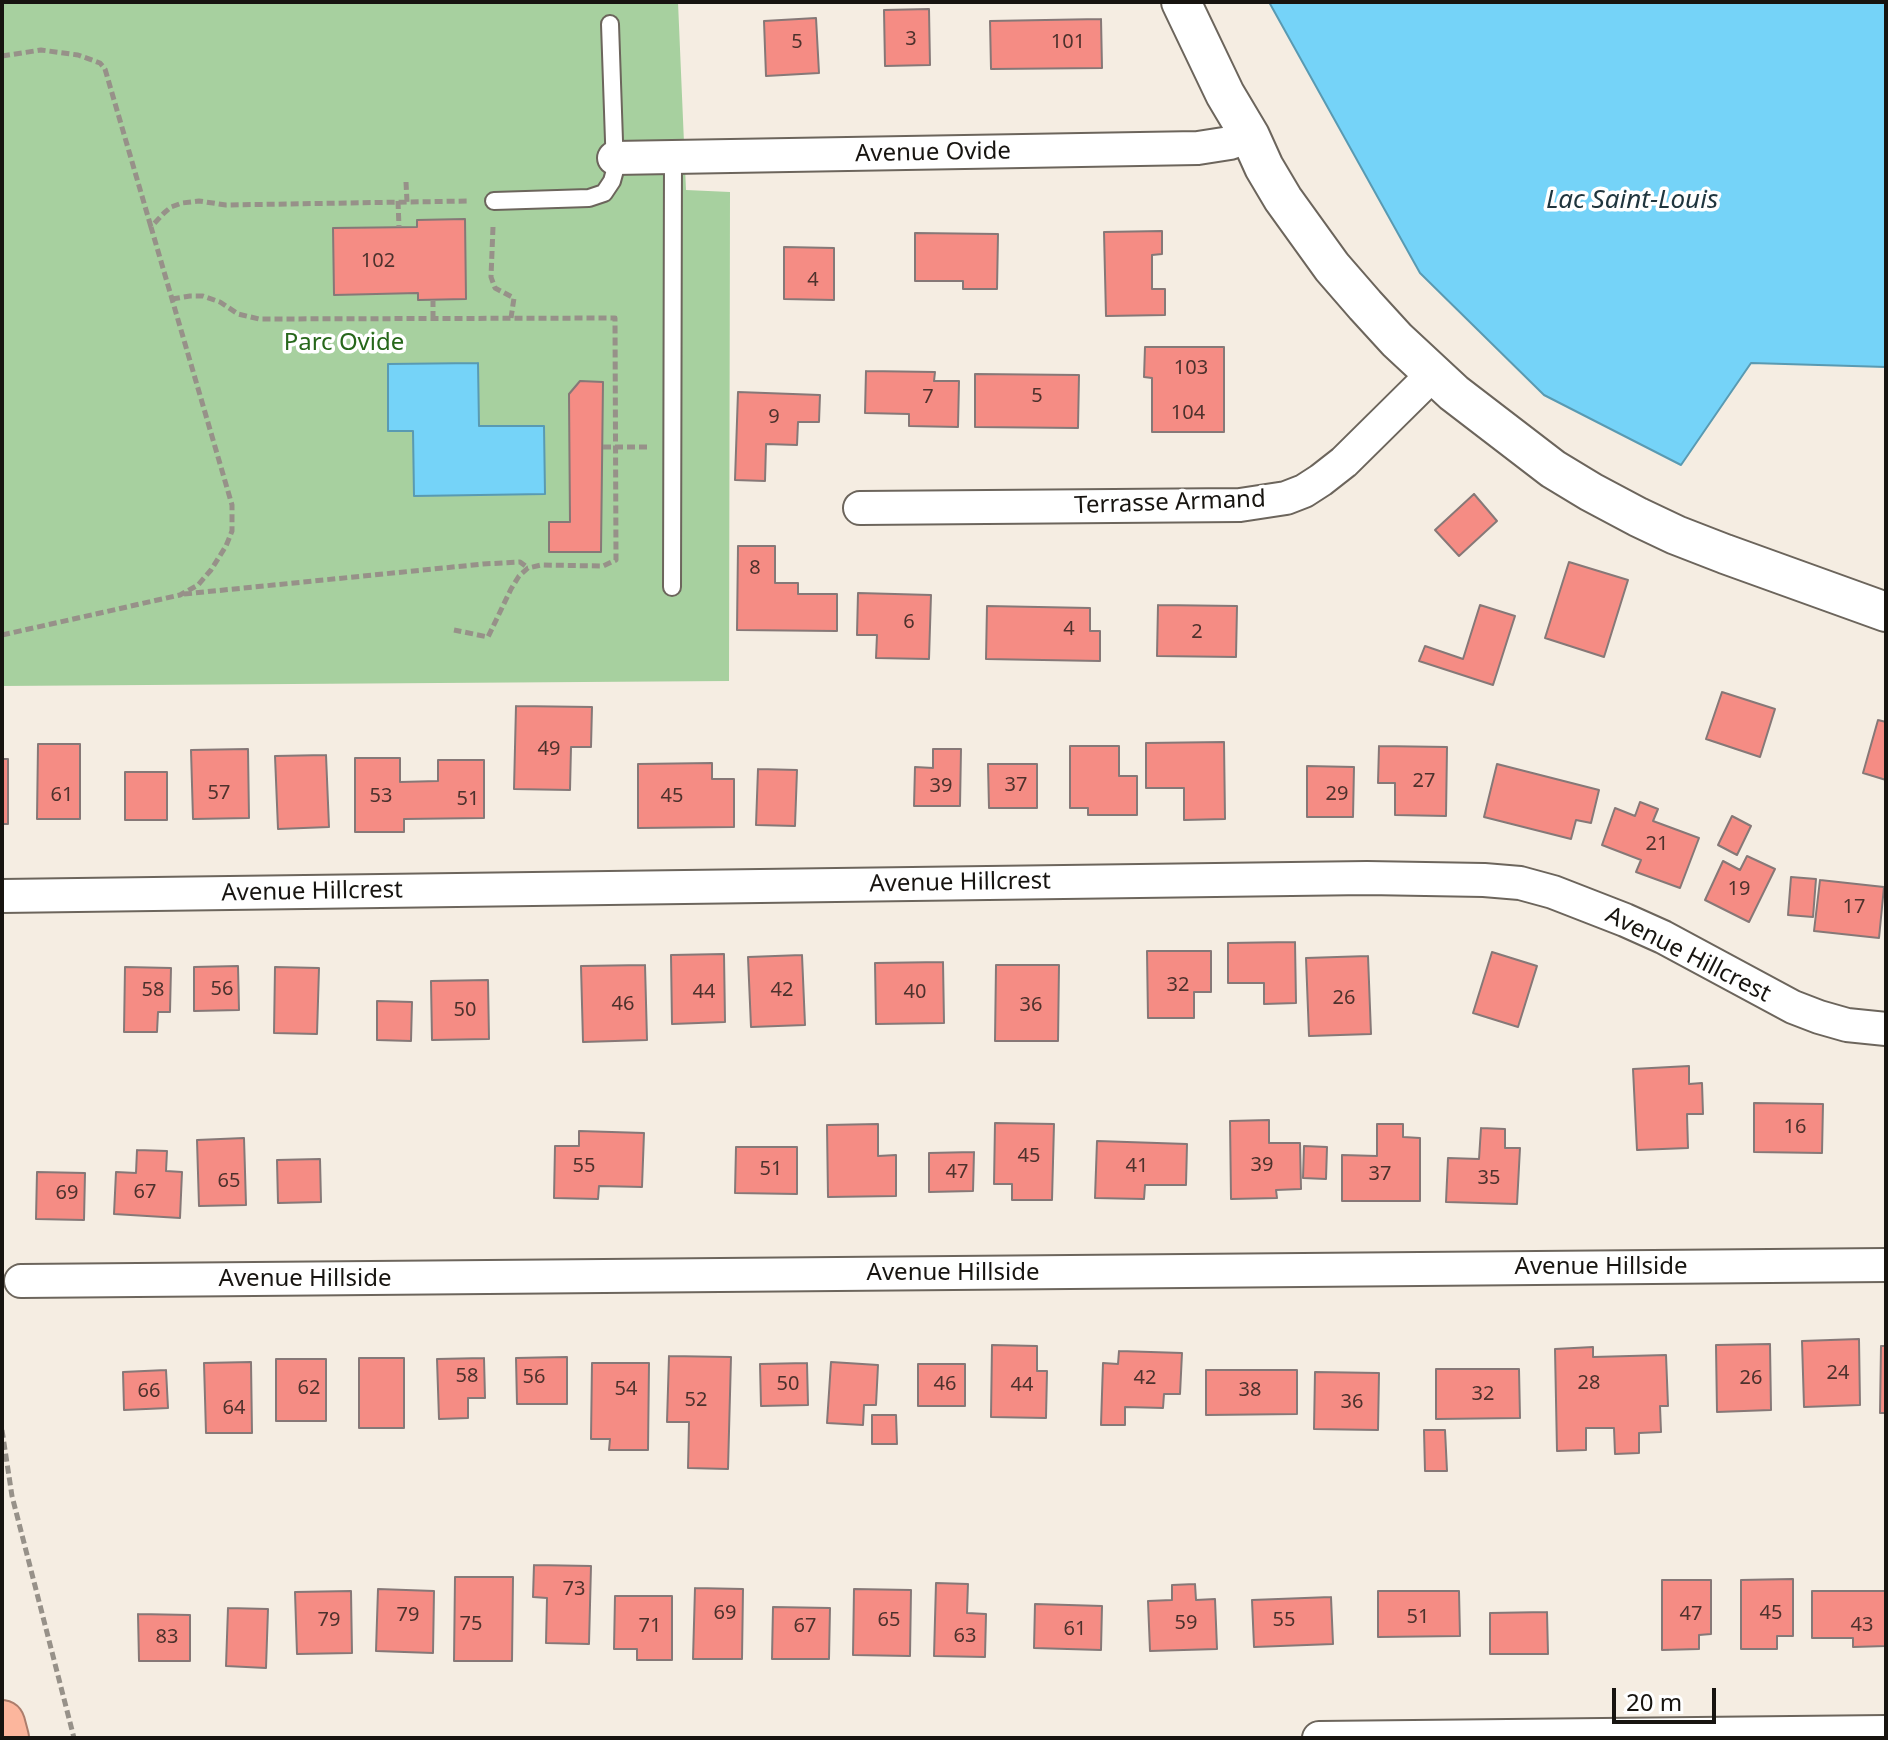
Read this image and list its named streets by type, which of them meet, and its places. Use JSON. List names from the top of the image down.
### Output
{
  "streets": {
    "street": [
      "Avenue Ovide",
      "Terrasse Armand",
      "Avenue Hillcrest",
      "Avenue Hillside"
    ]
  },
  "water": ["Lac Saint-Louis"],
  "parks": ["Parc Ovide"],
  "house_numbers": [
    "3",
    "5",
    "101",
    "102",
    "4",
    "103",
    "5",
    "7",
    "104",
    "9",
    "8",
    "6",
    "4",
    "2",
    "49",
    "27",
    "37",
    "39",
    "57",
    "29",
    "61",
    "53",
    "45",
    "51",
    "21",
    "19",
    "17",
    "32",
    "56",
    "58",
    "42",
    "44",
    "40",
    "26",
    "46",
    "36",
    "50",
    "16",
    "45",
    "39",
    "55",
    "41",
    "51",
    "47",
    "37",
    "35",
    "65",
    "67",
    "69",
    "24",
    "58",
    "56",
    "42",
    "26",
    "28",
    "50",
    "46",
    "44",
    "62",
    "54",
    "38",
    "66",
    "32",
    "52",
    "36",
    "64",
    "73",
    "69",
    "45",
    "47",
    "79",
    "51",
    "79",
    "65",
    "55",
    "59",
    "75",
    "43",
    "71",
    "67",
    "61",
    "63",
    "83"
  ],
  "scale_bar": "20 m"
}
